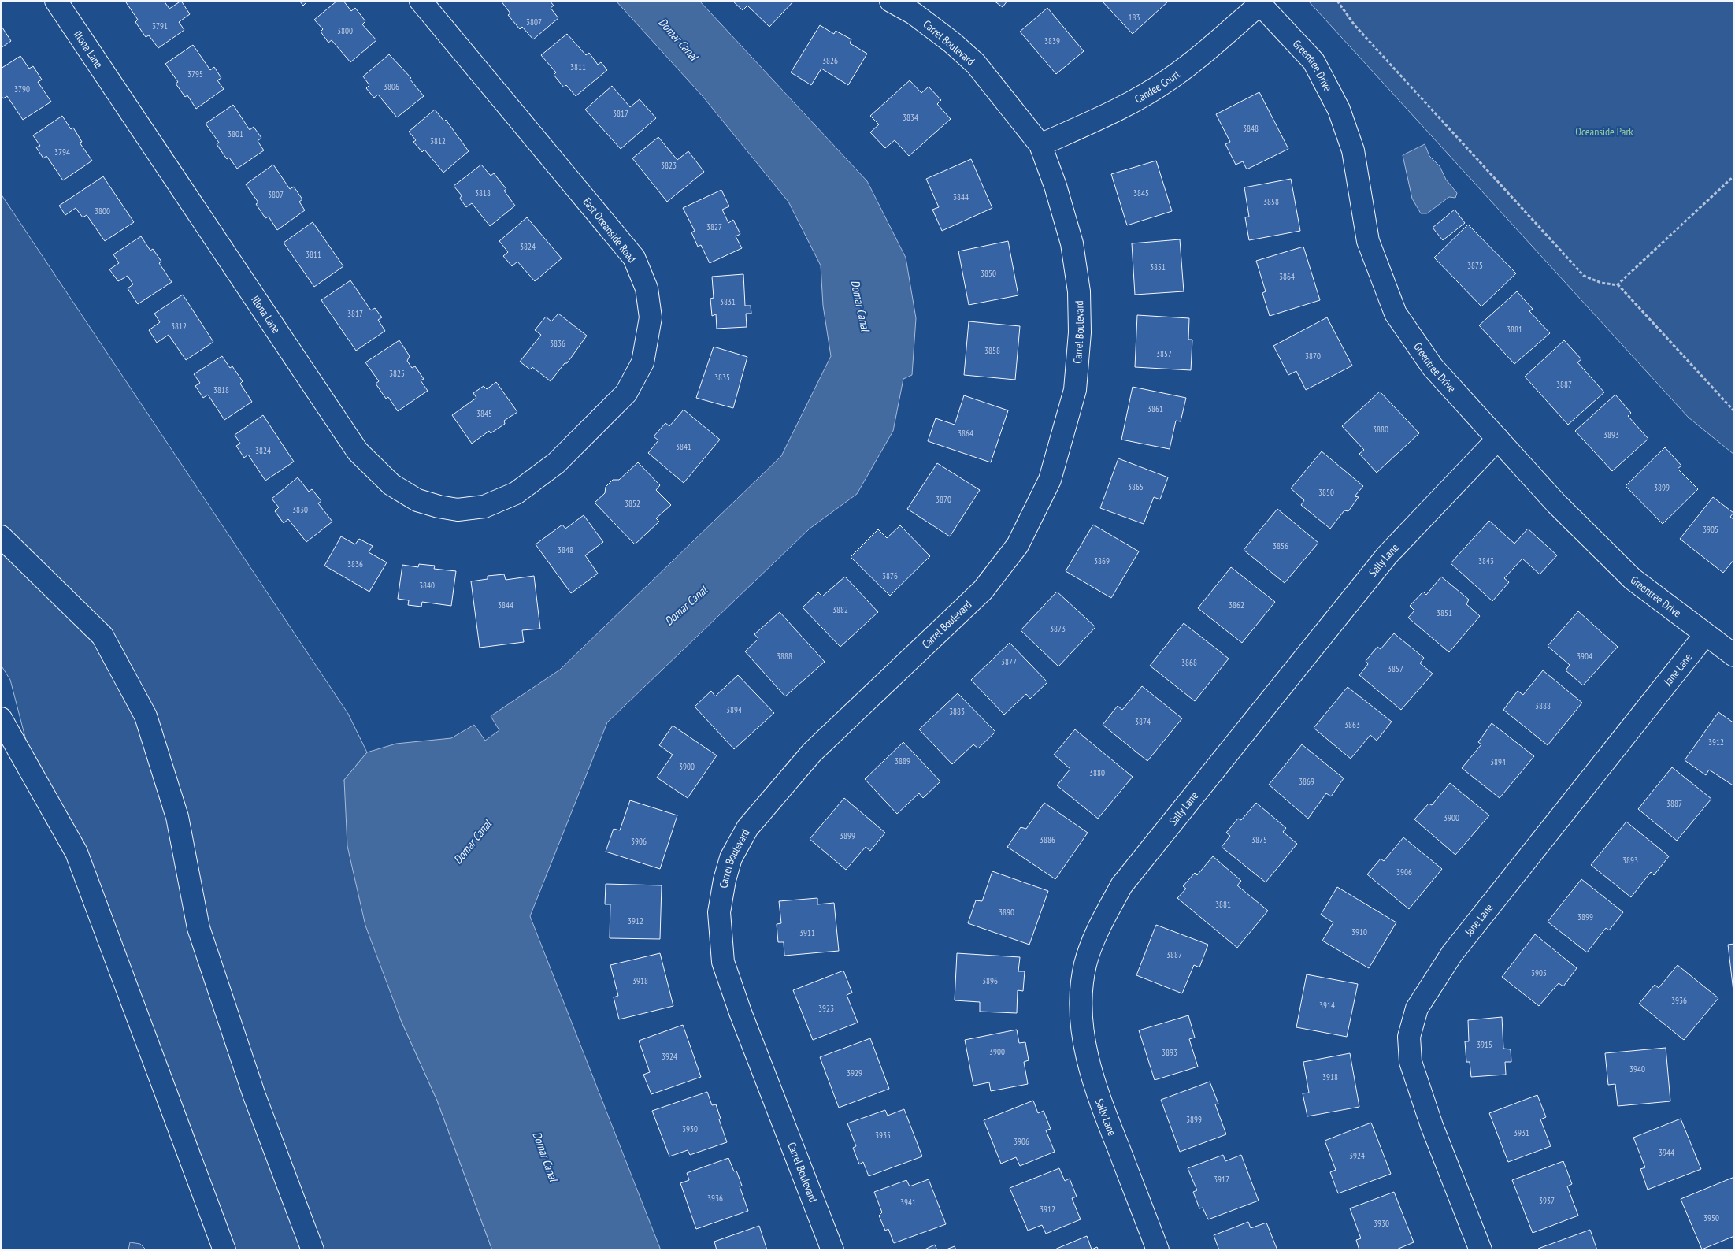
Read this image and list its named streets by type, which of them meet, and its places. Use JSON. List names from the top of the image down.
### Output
{
  "streets": {
    "street": [
      "Carrel Boulevard",
      "Illona Lane",
      "Greentree Drive",
      "Candee Court",
      "East Oceanside Road",
      "Sally Lane",
      "Jane Lane"
    ]
  },
  "crossings": [
    ["Carrel Boulevard", "Candee Court"],
    ["Illona Lane", "East Oceanside Road"],
    ["Greentree Drive", "Candee Court"],
    ["Greentree Drive", "Sally Lane"],
    ["Greentree Drive", "Jane Lane"]
  ],
  "water": ["Domar Canal"],
  "parks": ["Oceanside Park"],
  "house_numbers": [
    "183",
    "3807",
    "3791",
    "3800",
    "3839",
    "3826",
    "3811",
    "3795",
    "3806",
    "3790",
    "3817",
    "3834",
    "3848",
    "3801",
    "3812",
    "3794",
    "3823",
    "3818",
    "3845",
    "3807",
    "3844",
    "3858",
    "3800",
    "3827",
    "3824",
    "3811",
    "3875",
    "3851",
    "3850",
    "3864",
    "3831",
    "3817",
    "3812",
    "3881",
    "3836",
    "3858",
    "3857",
    "3870",
    "3825",
    "3835",
    "3887",
    "3818",
    "3861",
    "3845",
    "3880",
    "3864",
    "3893",
    "3841",
    "3824",
    "3865",
    "3899",
    "3850",
    "3870",
    "3852",
    "3830",
    "3905",
    "3856",
    "3848",
    "3869",
    "3843",
    "3836",
    "3876",
    "3840",
    "3844",
    "3862",
    "3882",
    "3851",
    "3873",
    "3888",
    "3904",
    "3877",
    "3868",
    "3857",
    "3888",
    "3894",
    "3883",
    "3874",
    "3863",
    "3912",
    "3889",
    "3894",
    "3900",
    "3880",
    "3869",
    "3887",
    "3900",
    "3899",
    "3886",
    "3875",
    "3906",
    "3893",
    "3906",
    "3881",
    "3890",
    "3899",
    "3912",
    "3910",
    "3911",
    "3887",
    "3905",
    "3918",
    "3896",
    "3936",
    "3914",
    "3923",
    "3915",
    "3900",
    "3893",
    "3924",
    "3940",
    "3929",
    "3918",
    "3899",
    "3930",
    "3931",
    "3935",
    "3906",
    "3944",
    "3924",
    "3917",
    "3936",
    "3937",
    "3941",
    "3912",
    "3950",
    "3930"
  ]
}
